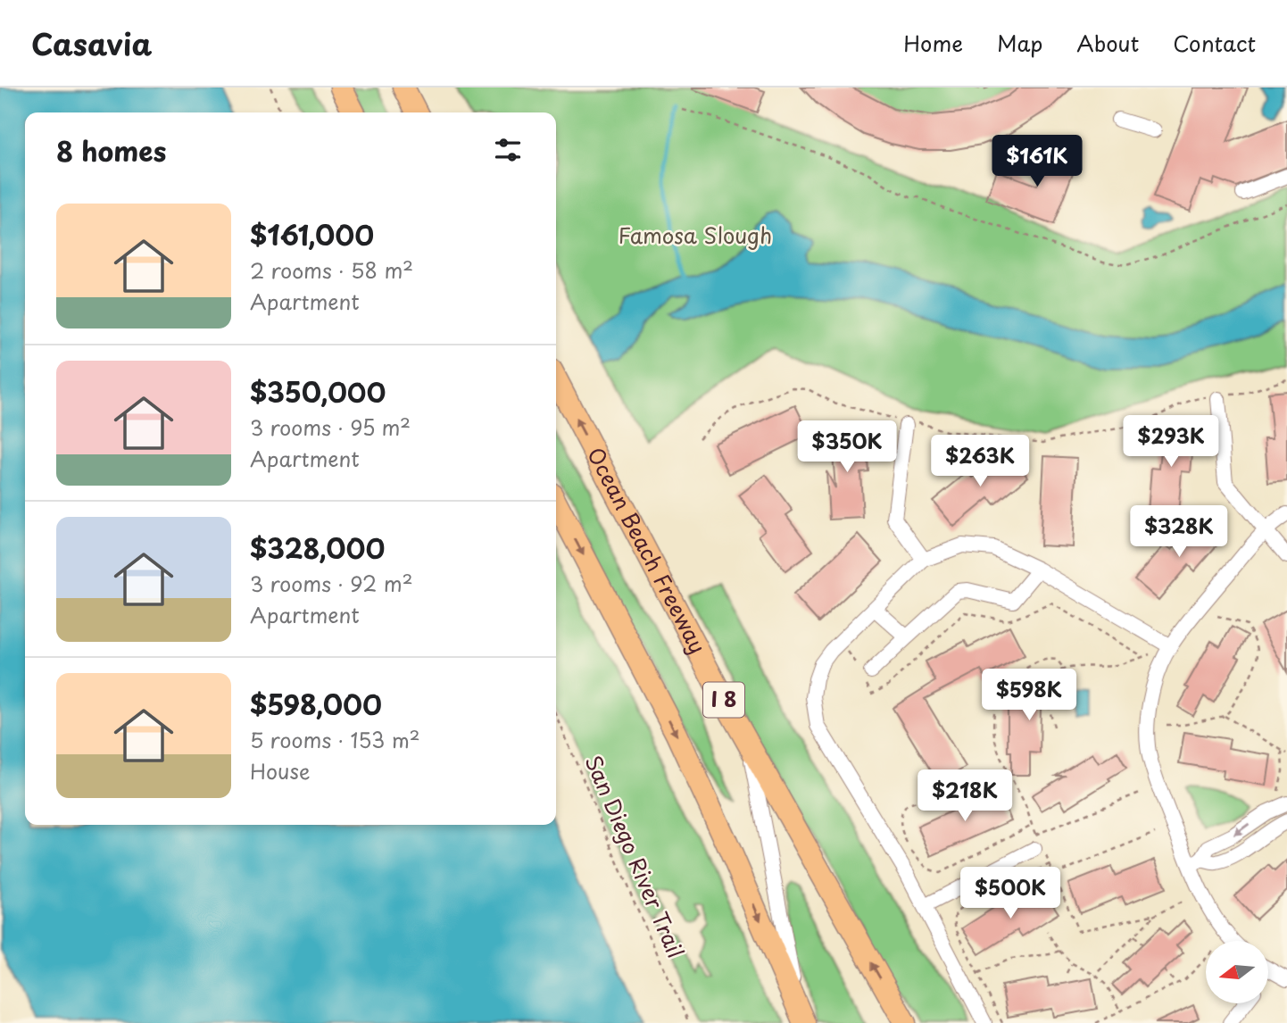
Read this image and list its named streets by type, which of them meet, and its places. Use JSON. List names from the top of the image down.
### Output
{
  "streets": {
    "highway": ["Ocean Beach Freeway", "I 8"],
    "path": ["San Diego River Trail"]
  },
  "parks": ["Famosa Slough"],
  "north": "left",
  "page": {
    "header": "Casavia",
    "nav": [
      "Home",
      "Map",
      "About",
      "Contact"
    ],
    "heading": "8 homes",
    "price": [
      "$161K",
      "$293K",
      "$350K",
      "$263K",
      "$328K",
      "$598K",
      "$218K",
      "$500K"
    ],
    "list": [
      {
        "name": "$161,000",
        "note": "2 rooms · 58 m² · Apartment"
      },
      {
        "name": "$350,000",
        "note": "3 rooms · 95 m² · Apartment"
      },
      {
        "name": "$328,000",
        "note": "3 rooms · 92 m² · Apartment"
      },
      {
        "name": "$598,000",
        "note": "5 rooms · 153 m² · House"
      }
    ]
  }
}
